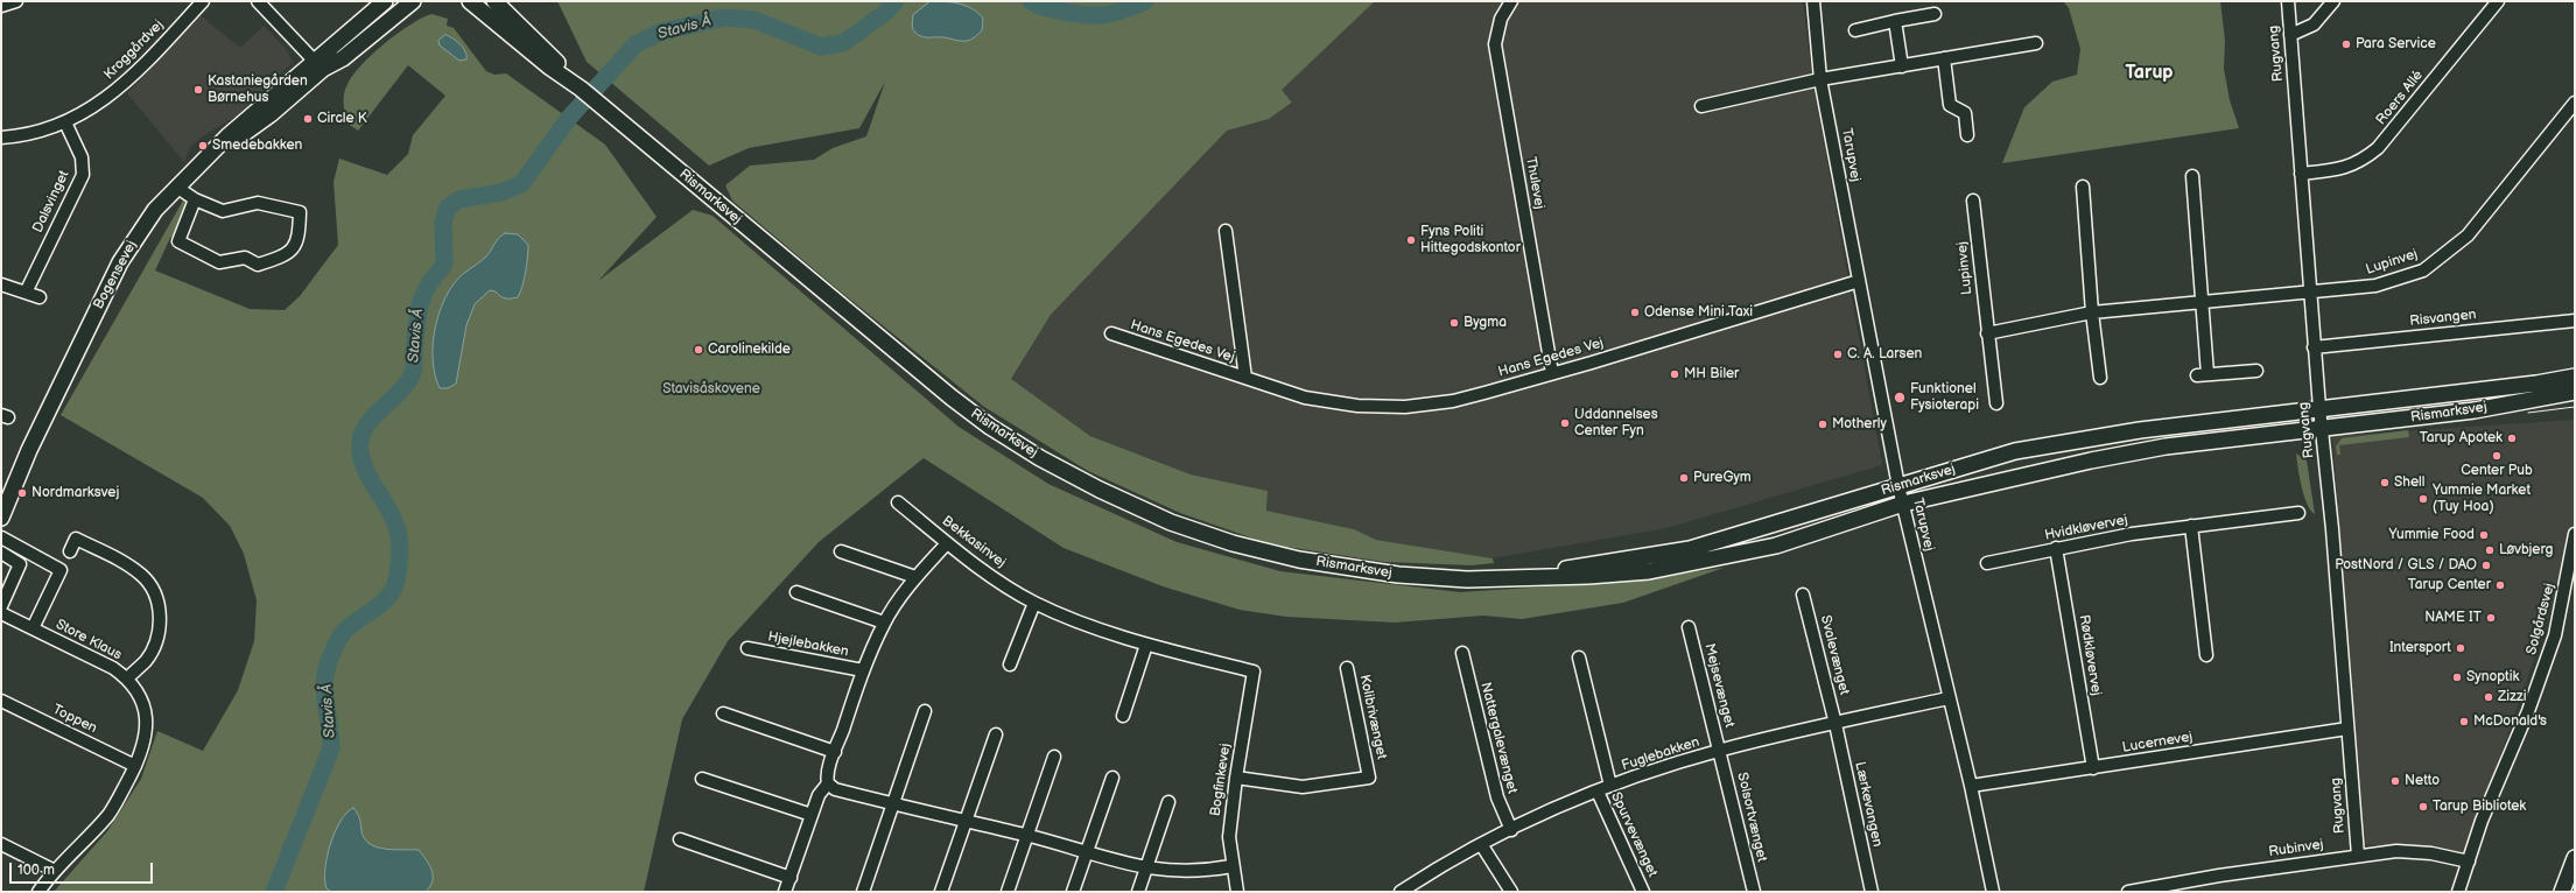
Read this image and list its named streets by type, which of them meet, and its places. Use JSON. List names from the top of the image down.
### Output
{
  "streets": {
    "main road": ["Rismarksvej", "Bogensevej"],
    "street": [
      "Kroggårdvej",
      "Rugvang",
      "Roers Allé",
      "Tarupvej",
      "Thulevej",
      "Dalsvinget",
      "Lupinvej",
      "Risvangen",
      "Hans Egedes Vej",
      "Hvidkløvervej",
      "Bekkasinvej",
      "Solgårdsvej",
      "Store Klaus",
      "Hjejlebakken",
      "Svalevænget",
      "Rødkløvervej",
      "Mejsevænget",
      "Kolibrivænget",
      "Toppen",
      "Nattergalevænget",
      "Lucernevej",
      "Fuglebakken",
      "Bogfinkevej",
      "Lærkevangen",
      "Solsortvænget",
      "Spurvevænget",
      "Rubinvej"
    ]
  },
  "crossings": [
    ["Kroggårdvej", "Dalsvinget"],
    ["Rugvang", "Roers Allé"],
    ["Rugvang", "Rismarksvej"],
    ["Rugvang", "Lupinvej"],
    ["Rugvang", "Risvangen"],
    ["Rugvang", "Lucernevej"],
    ["Rugvang", "Rubinvej"],
    ["Tarupvej", "Rismarksvej"],
    ["Tarupvej", "Hans Egedes Vej"],
    ["Tarupvej", "Lucernevej"],
    ["Tarupvej", "Fuglebakken"],
    ["Thulevej", "Hans Egedes Vej"],
    ["Hvidkløvervej", "Rødkløvervej"],
    ["Bekkasinvej", "Hjejlebakken"],
    ["Bekkasinvej", "Bogfinkevej"],
    ["Solgårdsvej", "Rubinvej"],
    ["Store Klaus", "Toppen"],
    ["Svalevænget", "Fuglebakken"],
    ["Svalevænget", "Lærkevangen"],
    ["Rødkløvervej", "Lucernevej"],
    ["Mejsevænget", "Fuglebakken"],
    ["Mejsevænget", "Solsortvænget"],
    ["Kolibrivænget", "Bogfinkevej"],
    ["Nattergalevænget", "Fuglebakken"],
    ["Fuglebakken", "Lærkevangen"],
    ["Fuglebakken", "Solsortvænget"],
    ["Fuglebakken", "Spurvevænget"]
  ],
  "districts": ["Tarup"],
  "water": ["Stavis Å"],
  "parks": ["Stavisåskovene"],
  "places": [
    "Para Service",
    "Kastaniegården Børnehus",
    "Circle K",
    "Smedebakken",
    "Fyns Politi Hittegodskontor",
    "Odense Mini Taxi",
    "Bygma",
    "Carolinekilde",
    "C. A. Larsen",
    "MH Biler",
    "Funktionel Fysioterapi",
    "Uddannelses Center Fyn",
    "Motherly",
    "Tarup Apotek",
    "Center Pub",
    "PureGym",
    "Shell",
    "Nordmarksvej",
    "Yummie Market (Tuy Hoa)",
    "Yummie Food",
    "Løvbjerg",
    "PostNord / GLS / DAO",
    "Tarup Center",
    "NAME IT",
    "Intersport",
    "Synoptik",
    "Zizzi",
    "McDonald's",
    "Netto",
    "Tarup Bibliotek"
  ],
  "scale_bar": "100 m"
}
